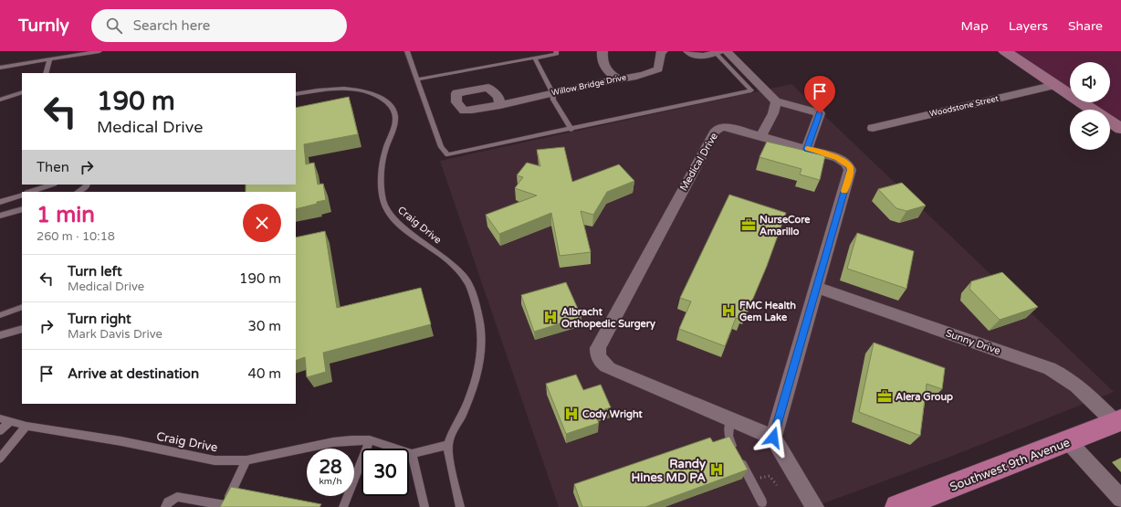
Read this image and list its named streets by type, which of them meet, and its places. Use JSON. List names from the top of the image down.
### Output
{
  "streets": {
    "main road": ["Southwest 9th Avenue"],
    "street": [
      "Willow Bridge Drive",
      "Woodstone Street",
      "Medical Drive",
      "Sunny Drive"
    ],
    "lane": ["Craig Drive"]
  },
  "crossings": [
    ["Medical Drive", "Sunny Drive"],
    ["Sunny Drive", "Southwest 9th Avenue"]
  ],
  "places": {
    "office": ["NurseCore Amarillo", "Alera Group"],
    "hospital": [
      "FMC Health Gem Lake",
      "Albracht Orthopedic Surgery",
      "Cody Wright",
      "Randy Hines MD PA"
    ]
  },
  "page": {
    "header": "Turnly",
    "search": "Search here",
    "nav": ["Map", "Layers", "Share"],
    "turn": ["190 m", "Medical Drive"],
    "then": "Then",
    "heading": ["1 min", "260 m · 10:18"],
    "list": [
      {
        "name": "Turn left",
        "note": "Medical Drive",
        "value": "190 m"
      },
      {
        "name": "Turn right",
        "note": "Mark Davis Drive",
        "value": "30 m"
      },
      {
        "name": "Arrive at destination",
        "value": "40 m"
      }
    ],
    "speed": "28 km/h",
    "limit": "30"
  }
}
